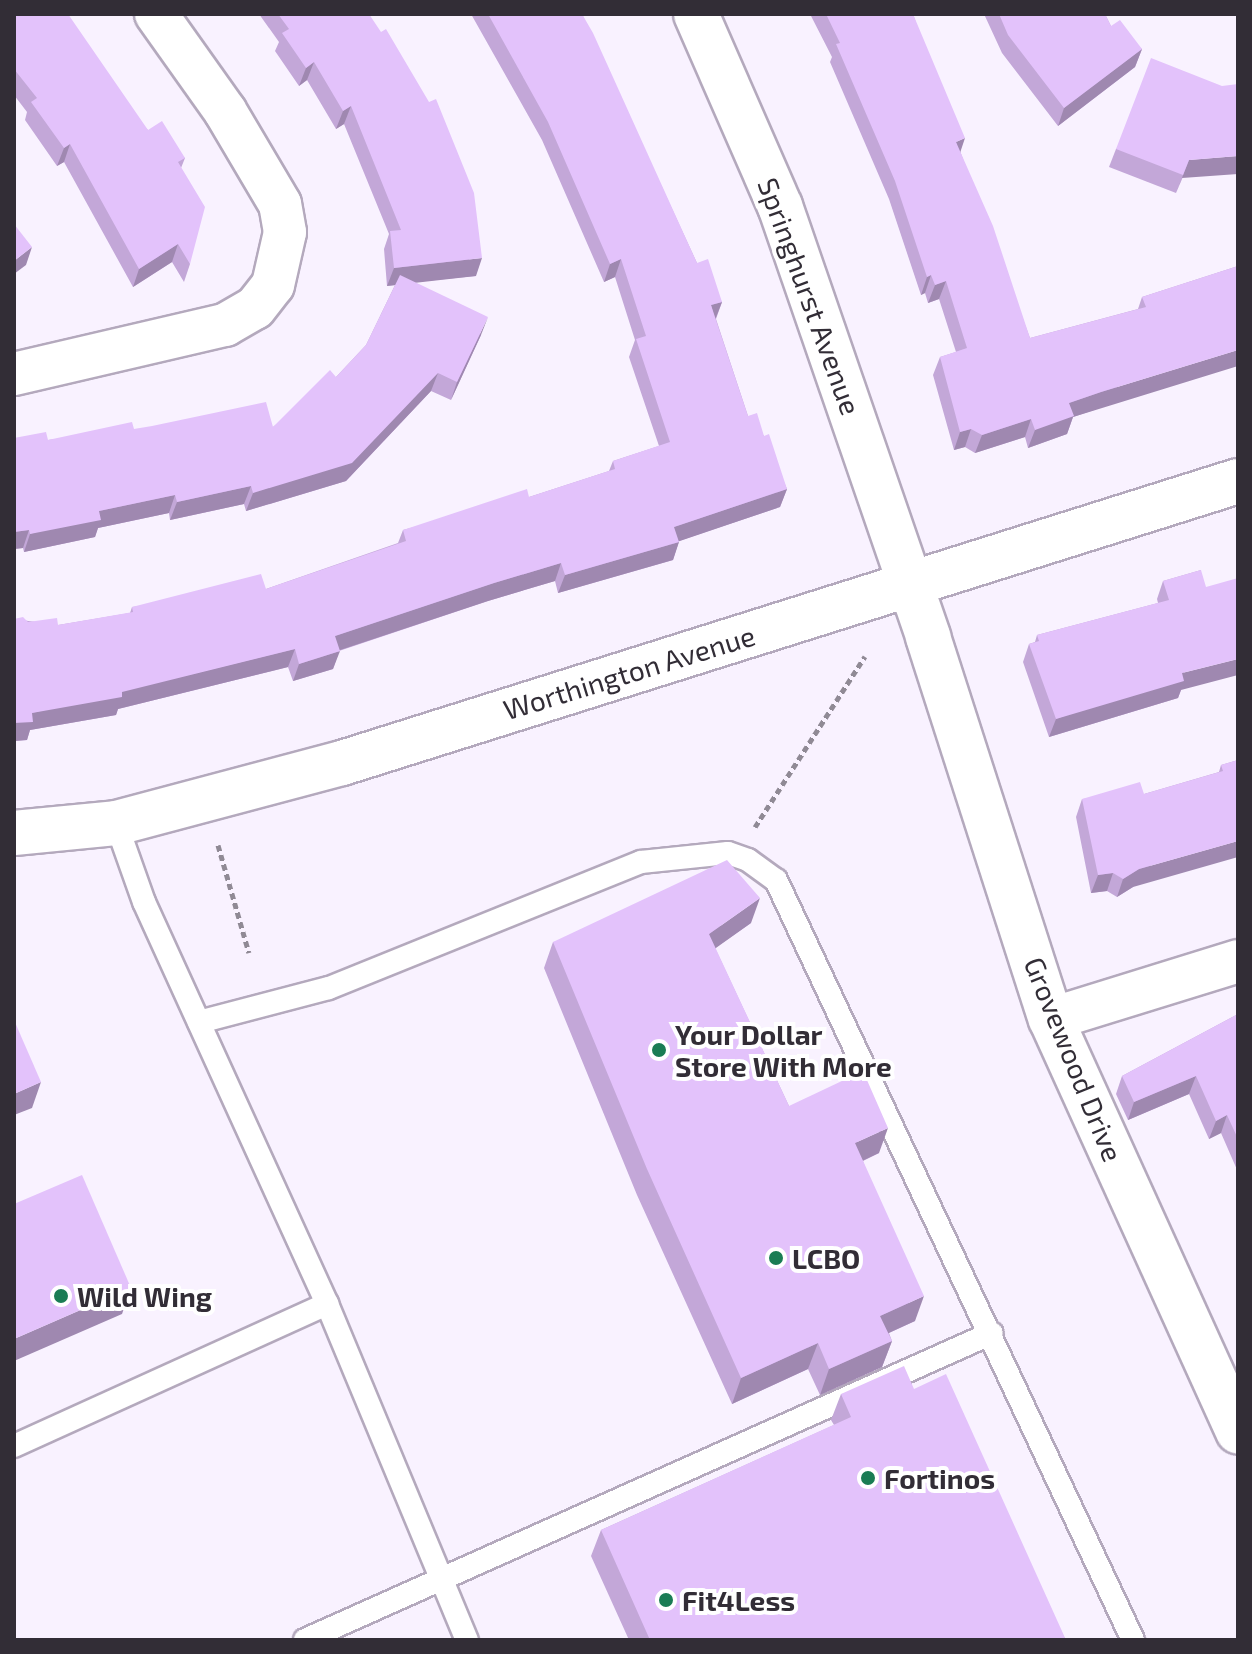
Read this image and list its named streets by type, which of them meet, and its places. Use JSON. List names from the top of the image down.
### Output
{
  "streets": {
    "street": ["Springhurst Avenue", "Worthington Avenue", "Grovewood Drive"]
  },
  "crossings": [
    ["Springhurst Avenue", "Worthington Avenue"],
    ["Springhurst Avenue", "Grovewood Drive"],
    ["Worthington Avenue", "Grovewood Drive"]
  ],
  "places": [
    "Your Dollar Store With More",
    "LCBO",
    "Wild Wing",
    "Fortinos",
    "Fit4Less"
  ]
}
